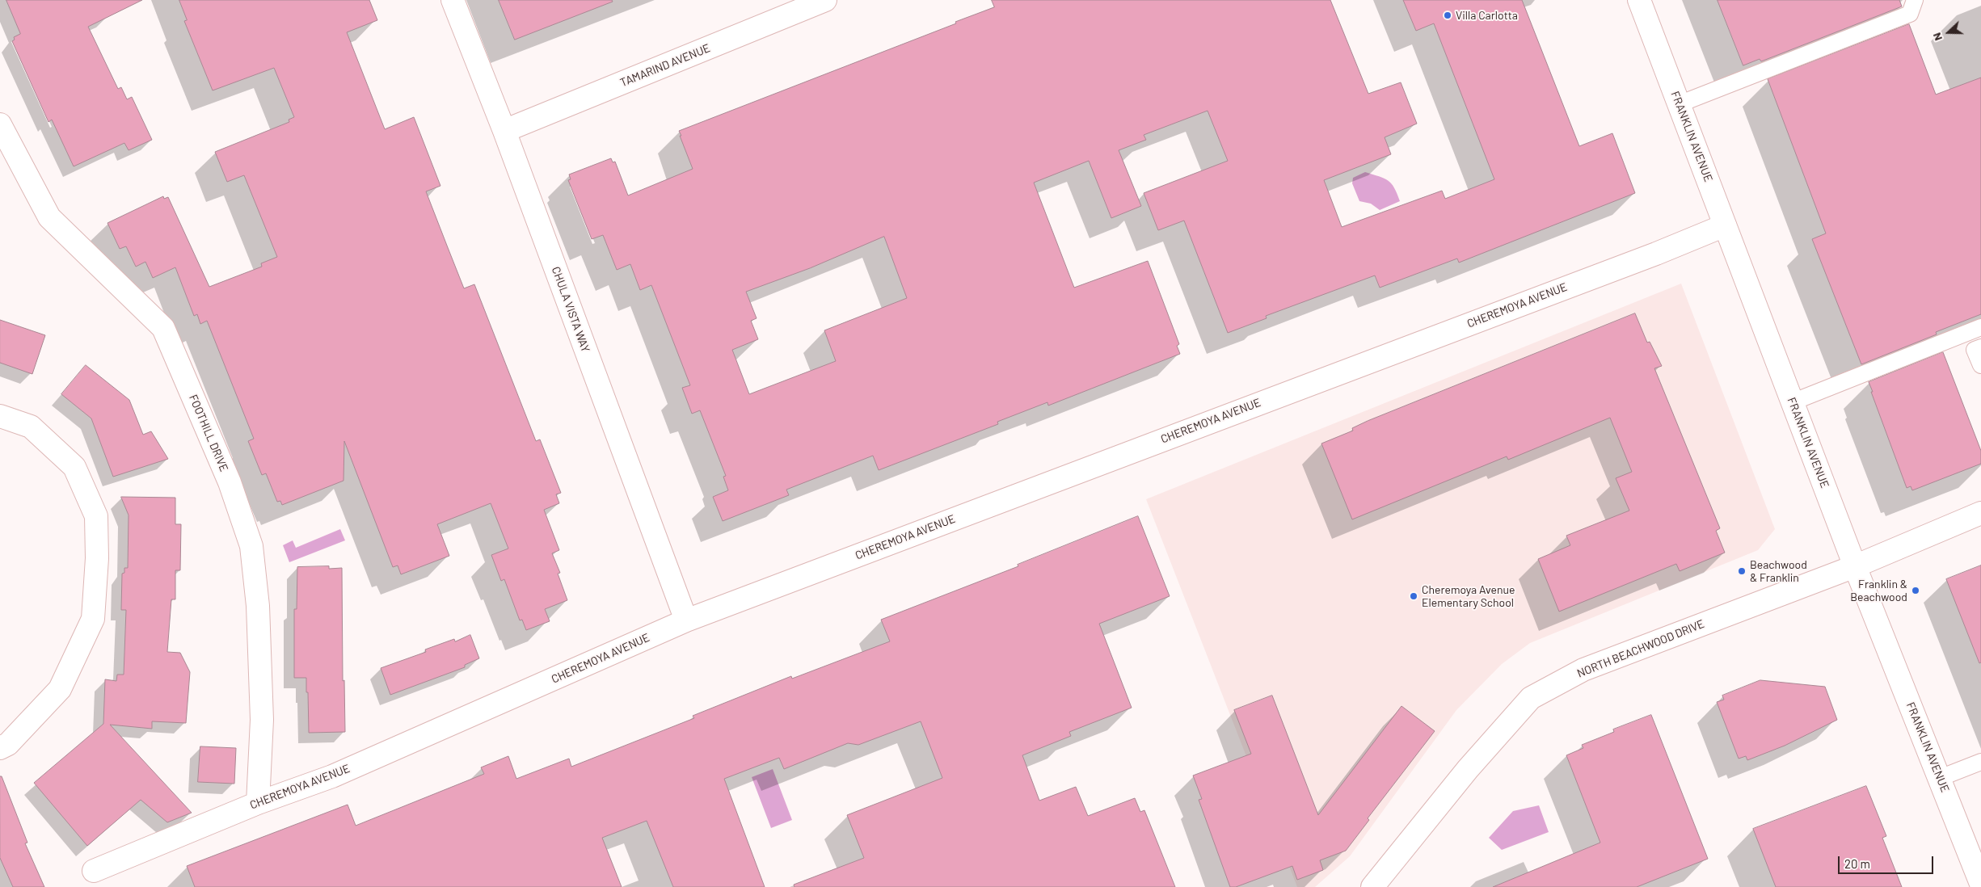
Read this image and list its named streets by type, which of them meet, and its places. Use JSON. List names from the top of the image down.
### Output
{
  "streets": {
    "street": [
      "TAMARIND AVENUE",
      "FRANKLIN AVENUE",
      "CHEREMOYA AVENUE",
      "CHULA VISTA WAY",
      "FOOTHILL DRIVE",
      "NORTH BEACHWOOD DRIVE"
    ]
  },
  "crossings": [
    ["TAMARIND AVENUE", "CHULA VISTA WAY"],
    ["FRANKLIN AVENUE", "CHEREMOYA AVENUE"],
    ["FRANKLIN AVENUE", "NORTH BEACHWOOD DRIVE"],
    ["CHEREMOYA AVENUE", "CHULA VISTA WAY"],
    ["CHEREMOYA AVENUE", "FOOTHILL DRIVE"]
  ],
  "places": [
    "Villa Carlotta",
    "Beachwood & Franklin",
    "Franklin & Beachwood",
    "Cheremoya Avenue Elementary School"
  ],
  "scale_bar": "20 m",
  "north": "left"
}
